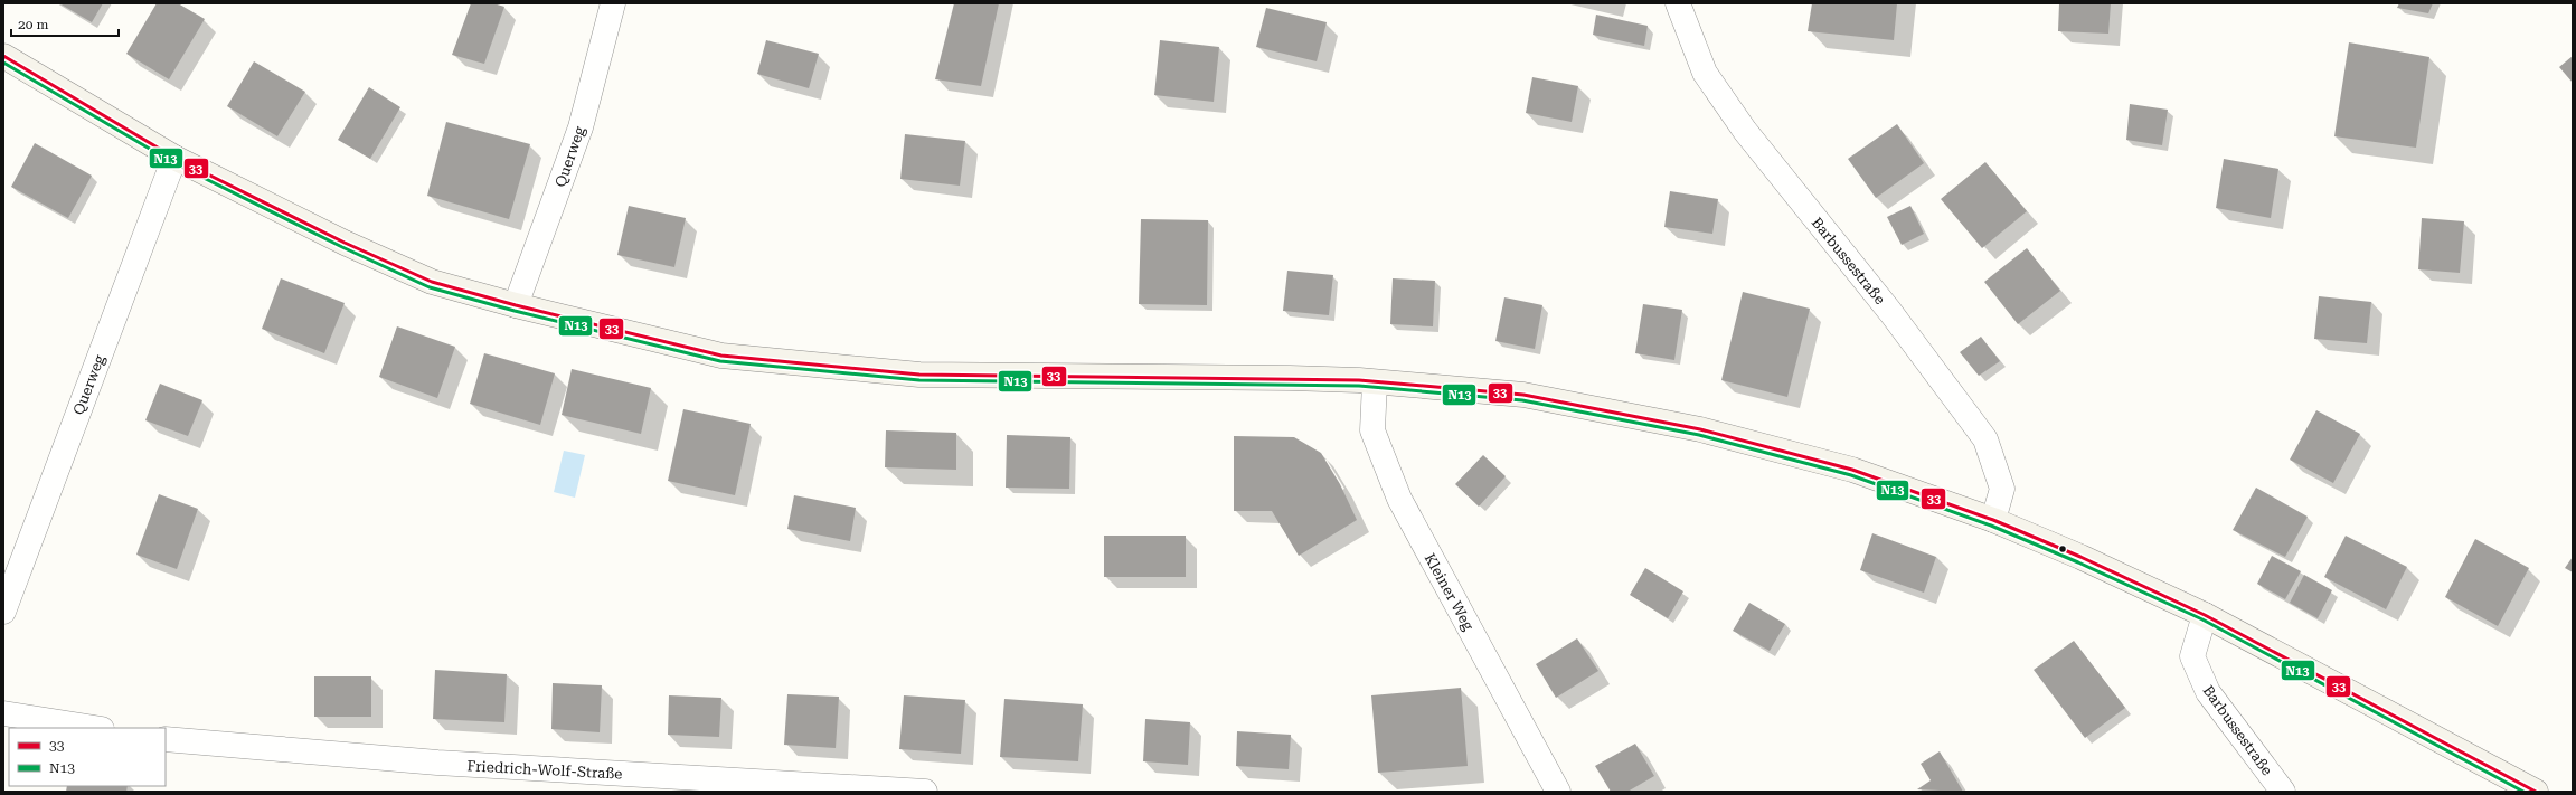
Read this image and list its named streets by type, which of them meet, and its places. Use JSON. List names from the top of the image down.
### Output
{
  "streets": {
    "street": [
      "Querweg",
      "Barbussestraße",
      "Kleiner Weg",
      "Friedrich-Wolf-Straße"
    ]
  },
  "lines": ["transit line 33", "transit line N13"],
  "legend": ["33", "N13"],
  "scale_bar": "20 m"
}
